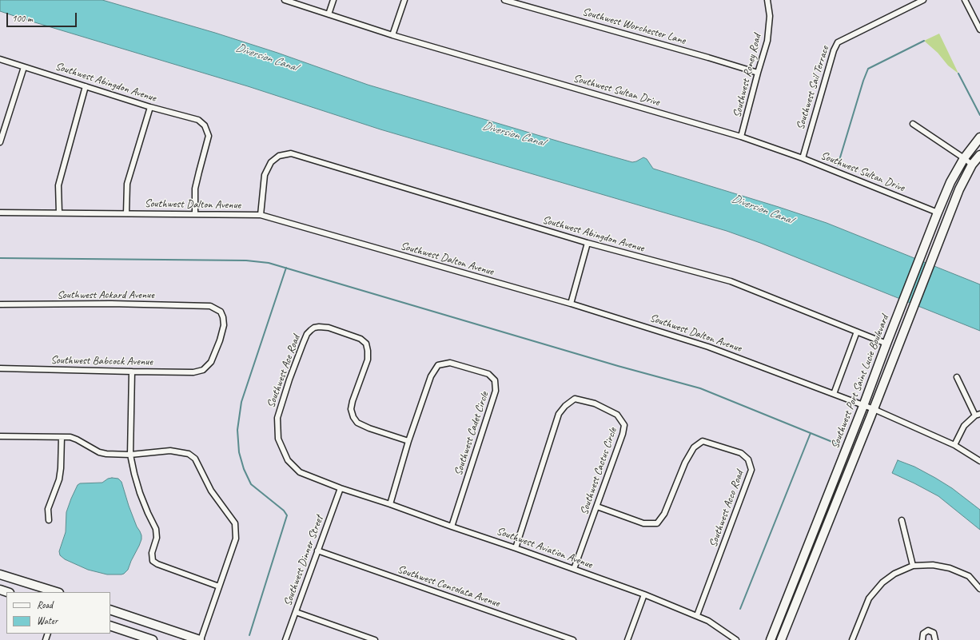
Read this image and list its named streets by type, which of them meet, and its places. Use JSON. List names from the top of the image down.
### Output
{
  "streets": {
    "main road": ["Southwest Port Saint Lucie Boulevard"],
    "street": [
      "Southwest Worchester Lane",
      "Southwest Roney Road",
      "Southwest Abingdon Avenue",
      "Southwest Sail Terrace",
      "Southwest Sultan Drive",
      "Southwest Dalton Avenue",
      "Southwest Ackard Avenue",
      "Southwest Babcock Avenue",
      "Southwest Ace Road",
      "Southwest Cadet Circle",
      "Southwest Cactus Circle",
      "Southwest Acco Road",
      "Southwest Aviation Avenue",
      "Southwest Dinner Street",
      "Southwest Consolata Avenue"
    ]
  },
  "crossings": [
    ["Southwest Worchester Lane", "Southwest Roney Road"],
    ["Southwest Roney Road", "Southwest Sultan Drive"],
    ["Southwest Abingdon Avenue", "Southwest Dalton Avenue"],
    ["Southwest Abingdon Avenue", "Southwest Port Saint Lucie Boulevard"],
    ["Southwest Sail Terrace", "Southwest Sultan Drive"],
    ["Southwest Sultan Drive", "Southwest Port Saint Lucie Boulevard"],
    ["Southwest Dalton Avenue", "Southwest Port Saint Lucie Boulevard"],
    ["Southwest Ackard Avenue", "Southwest Babcock Avenue"],
    ["Southwest Ace Road", "Southwest Cadet Circle"],
    ["Southwest Ace Road", "Southwest Aviation Avenue"],
    ["Southwest Ace Road", "Southwest Dinner Street"],
    ["Southwest Cadet Circle", "Southwest Aviation Avenue"],
    ["Southwest Cactus Circle", "Southwest Acco Road"],
    ["Southwest Cactus Circle", "Southwest Aviation Avenue"],
    ["Southwest Acco Road", "Southwest Aviation Avenue"],
    ["Southwest Aviation Avenue", "Southwest Dinner Street"],
    ["Southwest Dinner Street", "Southwest Consolata Avenue"]
  ],
  "water": ["Diversion Canal"],
  "legend": ["Road", "Water"],
  "scale_bar": "100 m"
}
